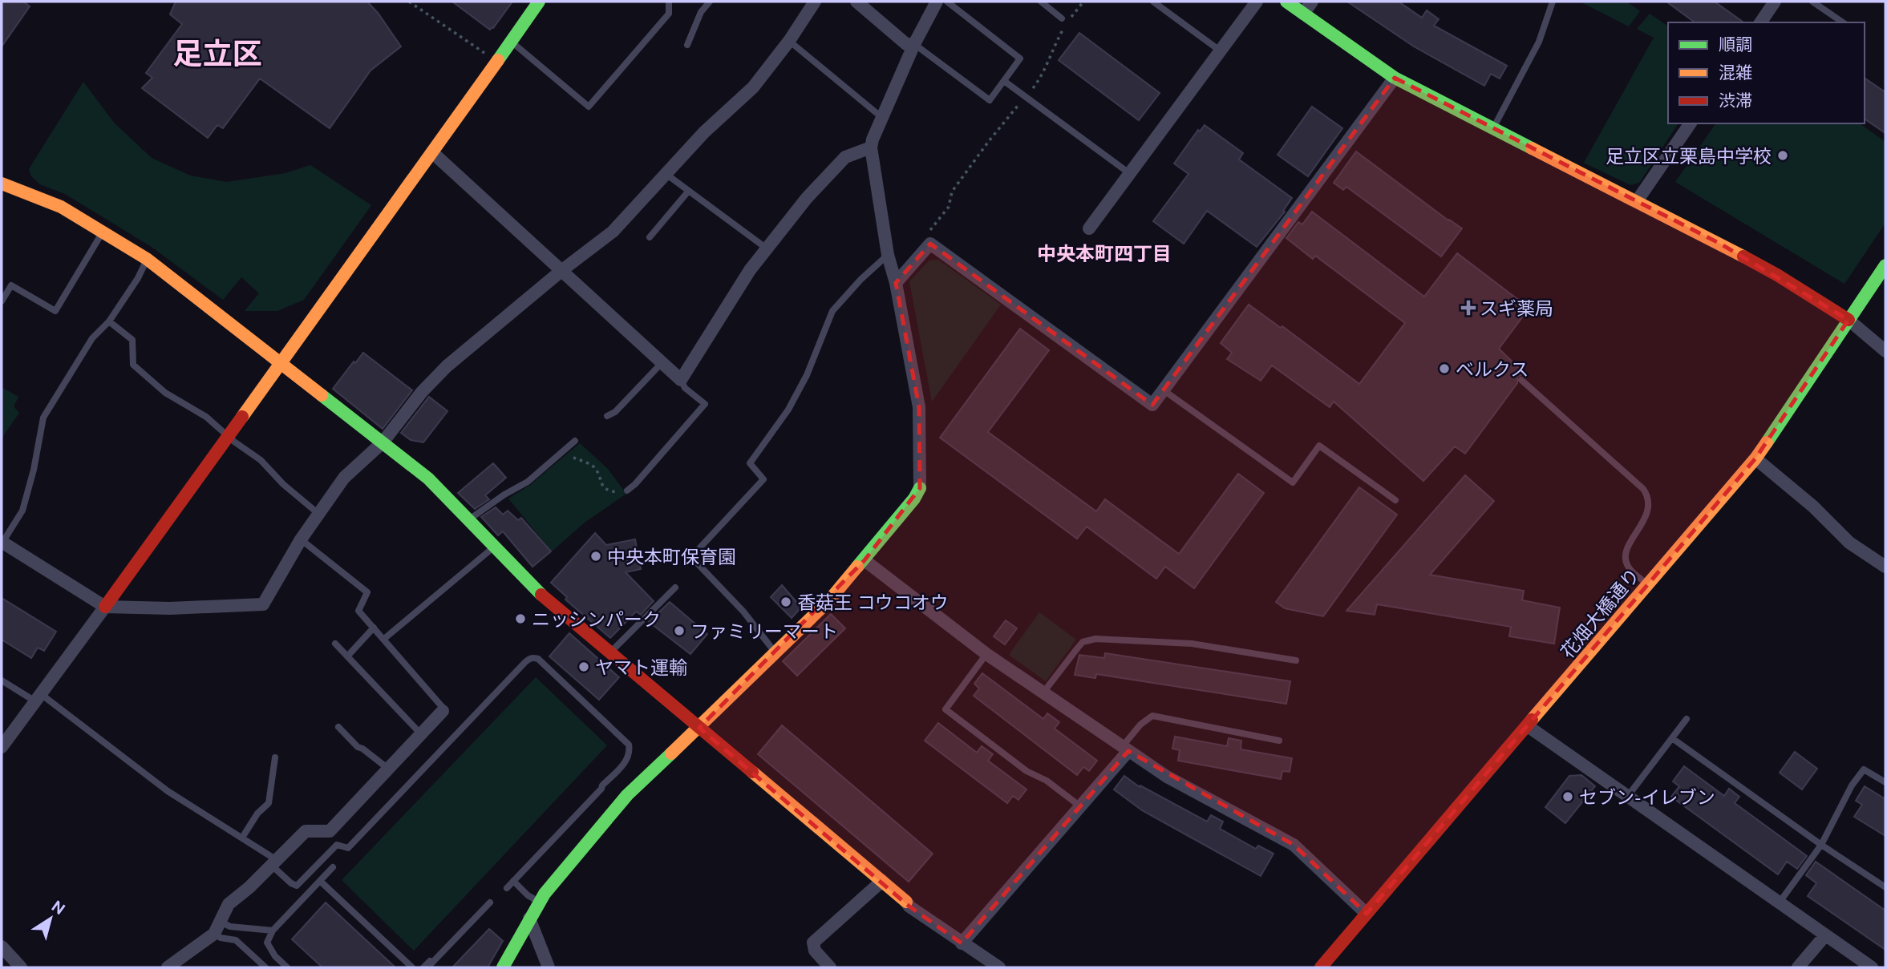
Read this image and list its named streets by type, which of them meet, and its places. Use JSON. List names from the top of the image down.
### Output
{
  "streets": {
    "street": ["花畑大橋通り"]
  },
  "districts": ["足立区", "中央本町四丁目"],
  "places": {
    "other": [
      "足立区立栗島中学校",
      "ベルクス",
      "中央本町保育園",
      "香菇王 コウコオウ",
      "ニッシンパーク",
      "ファミリーマート",
      "ヤマト運輸",
      "セブン-イレブン"
    ],
    "health": ["スギ薬局"]
  },
  "legend": ["順調", "混雑", "渋滞"],
  "north": "top right"
}
